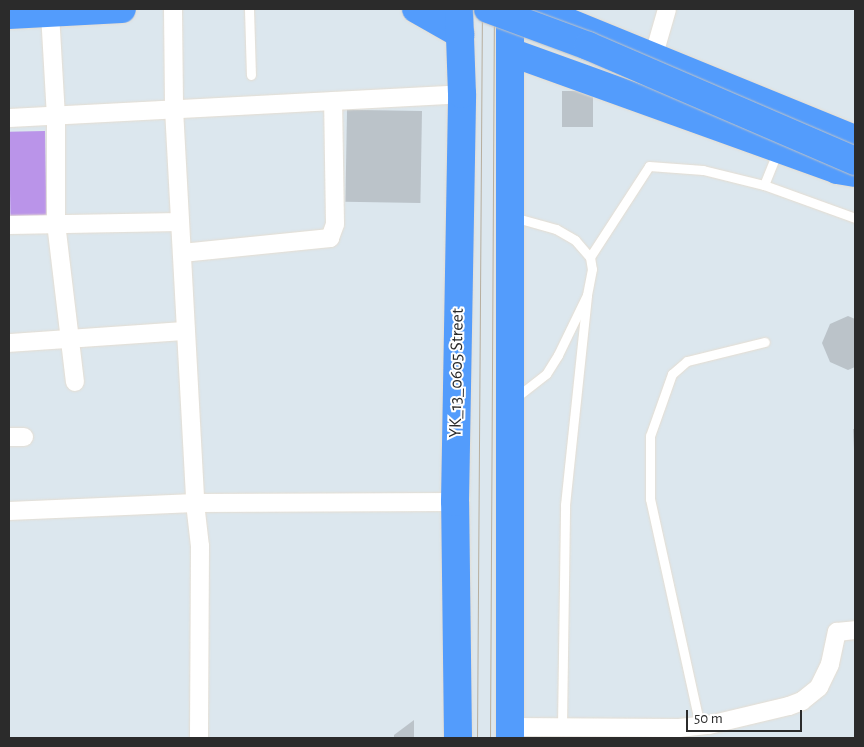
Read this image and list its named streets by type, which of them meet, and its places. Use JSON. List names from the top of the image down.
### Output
{
  "streets": {
    "main road": ["YK_13_0605 Street"]
  },
  "scale_bar": "50 m"
}
